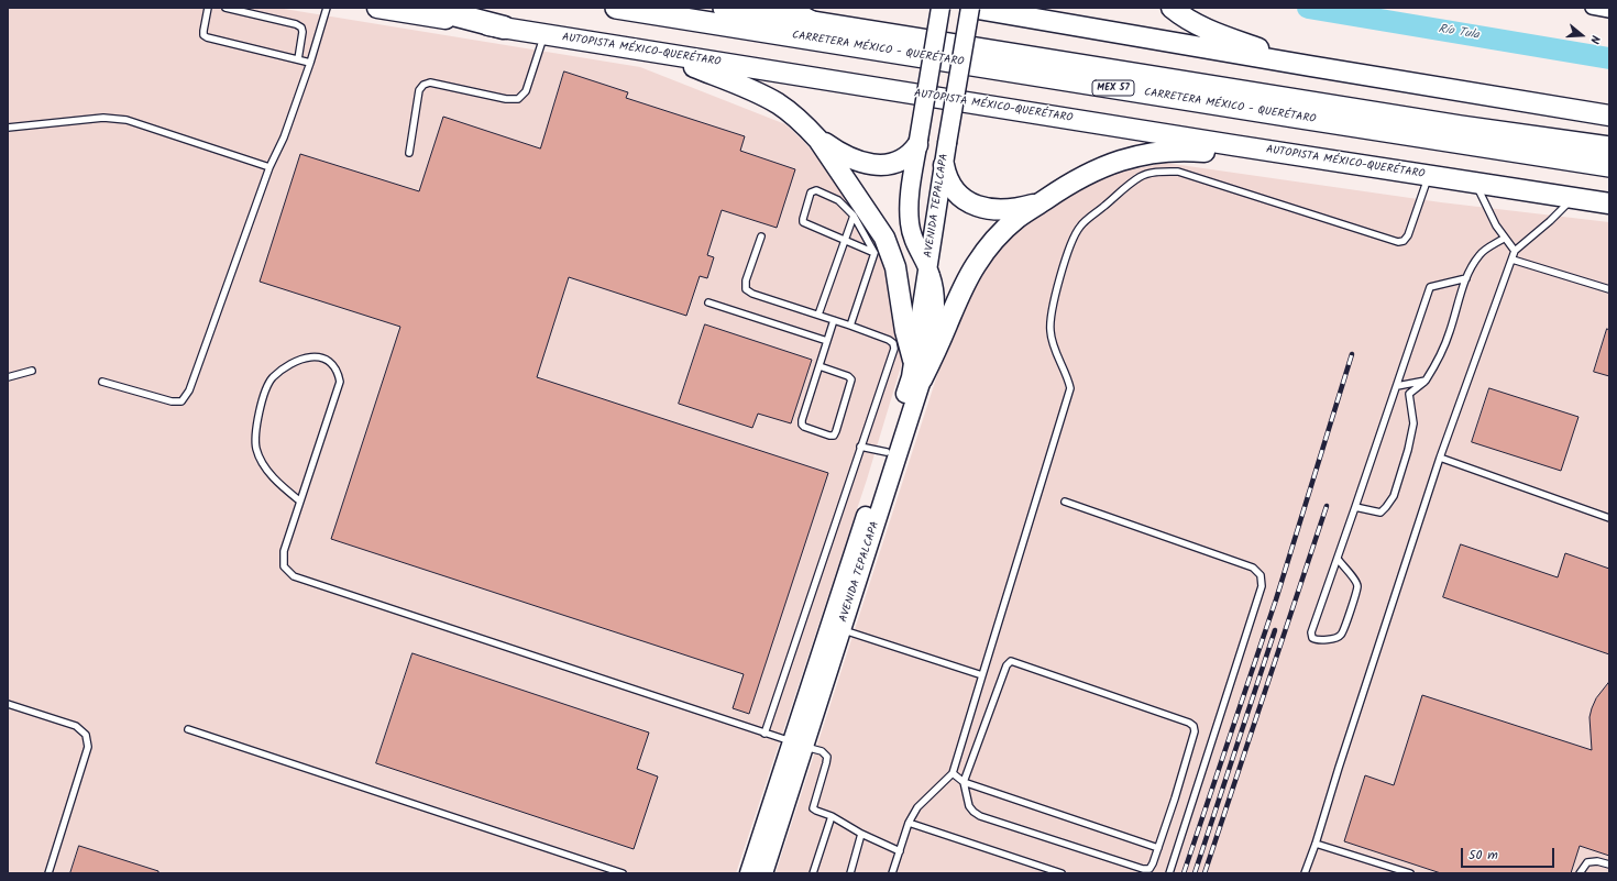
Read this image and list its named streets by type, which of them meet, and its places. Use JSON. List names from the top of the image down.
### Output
{
  "streets": {
    "highway": ["CARRETERA MÉXICO - QUERÉTARO", "MEX 57"],
    "main road": ["AUTOPISTA MÉXICO-QUERÉTARO", "AVENIDA TEPALCAPA"]
  },
  "water": ["Río Tula"],
  "scale_bar": "50 m",
  "north": "right"
}
